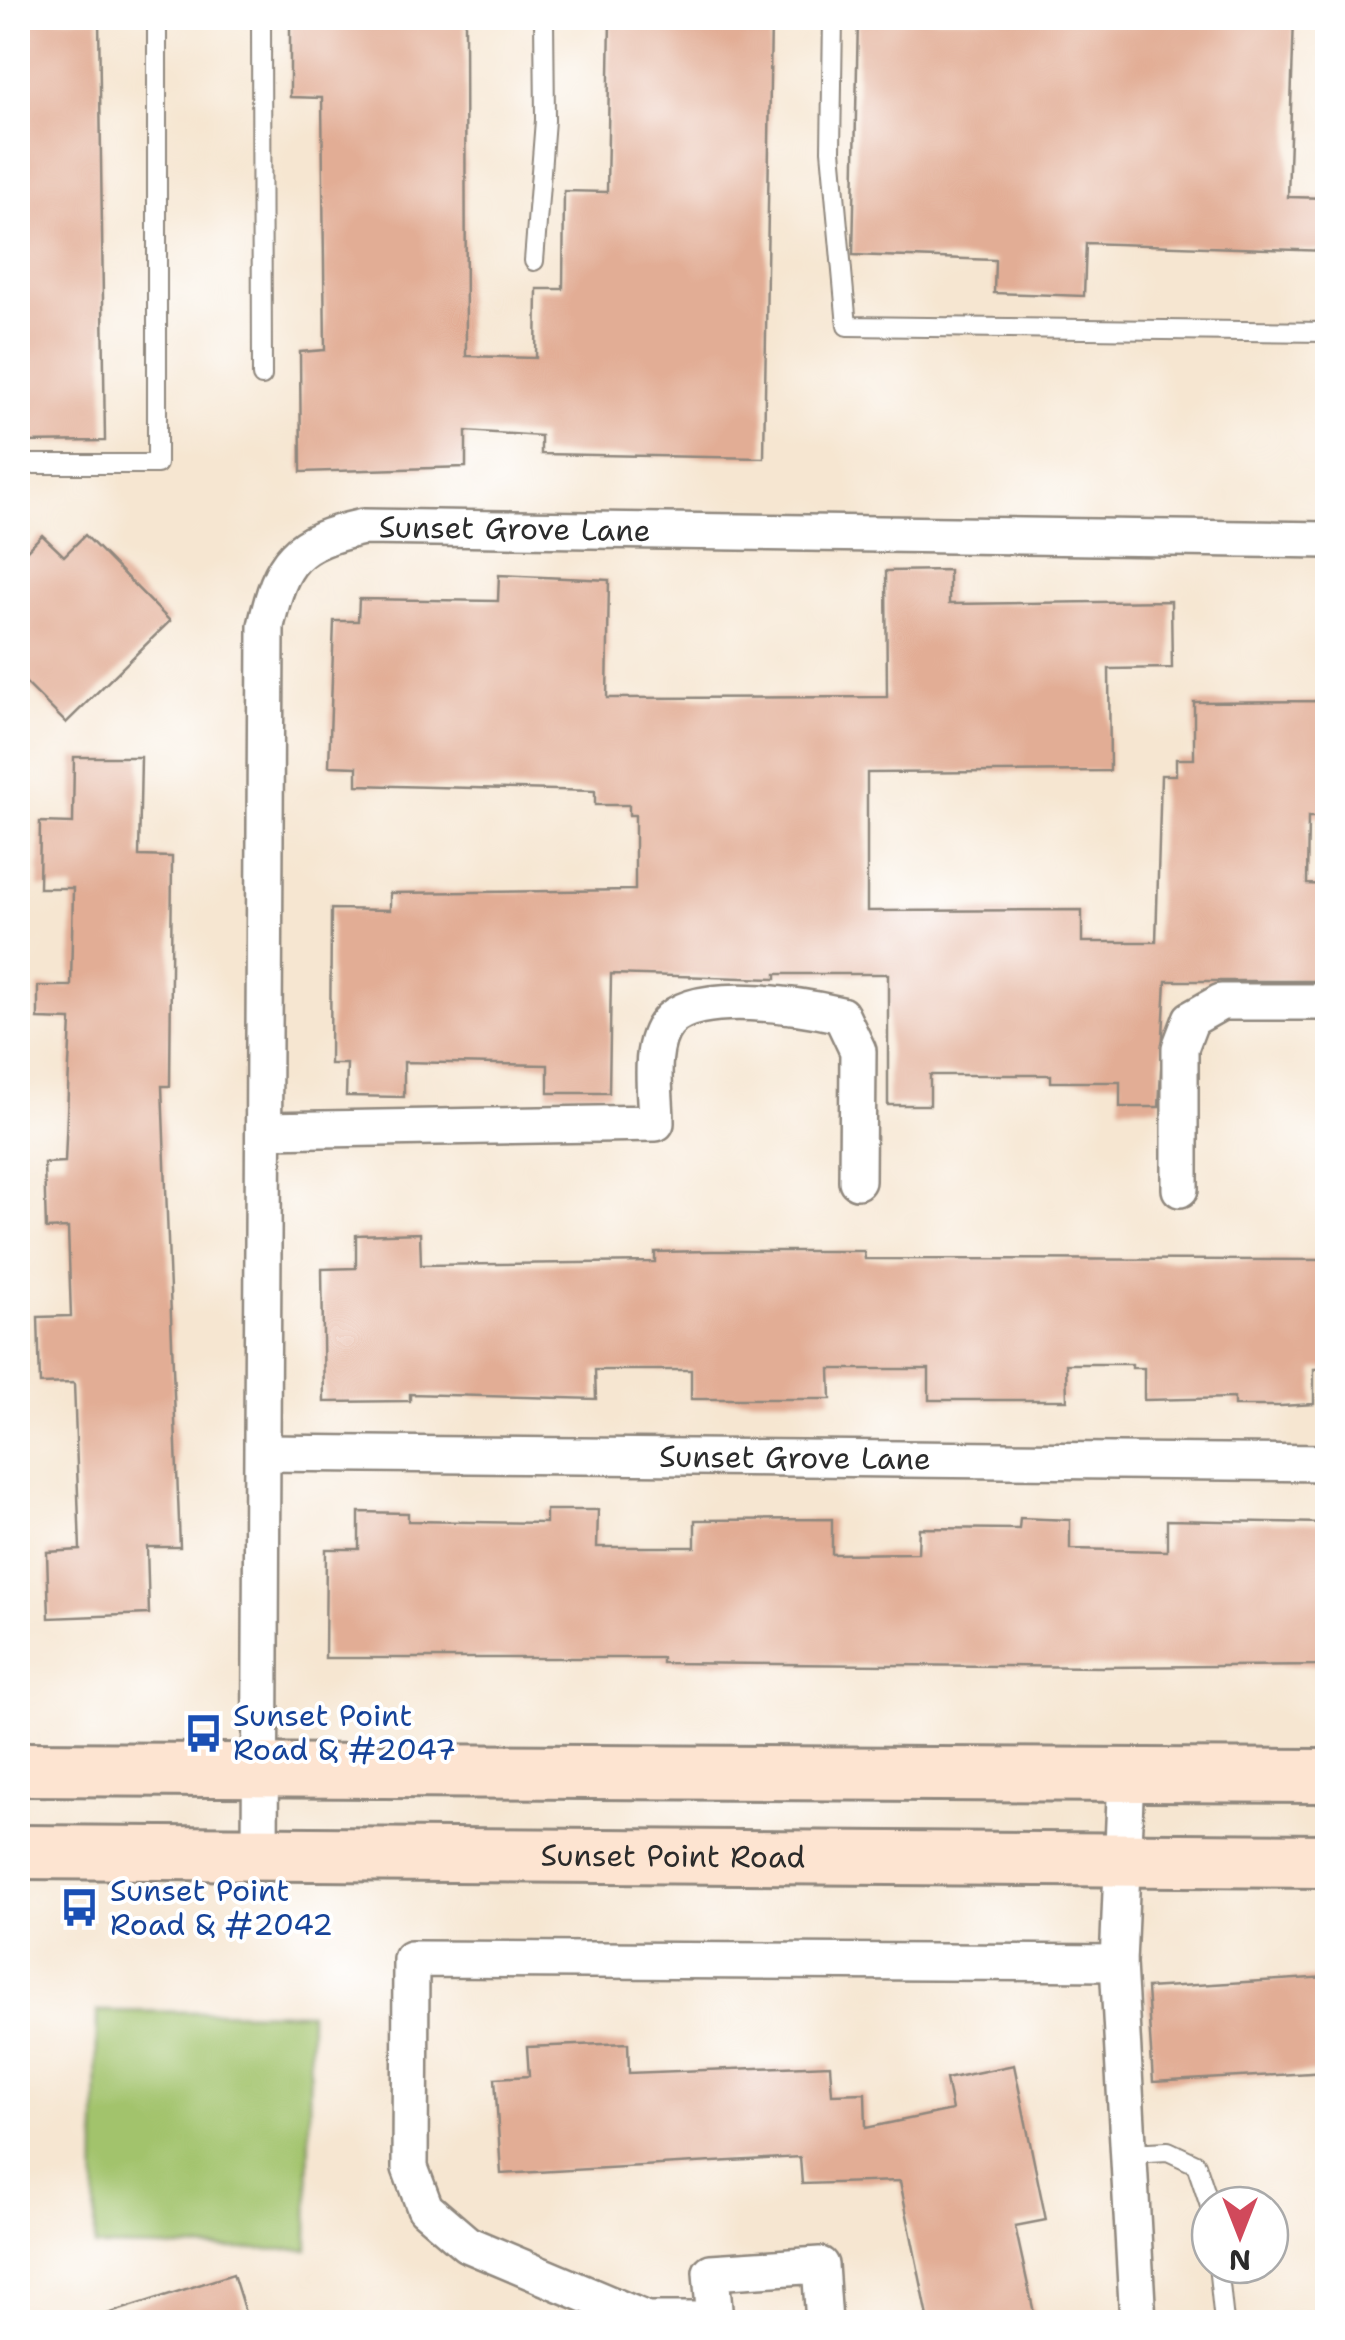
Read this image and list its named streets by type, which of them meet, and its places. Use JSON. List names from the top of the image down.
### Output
{
  "streets": {
    "main road": ["Sunset Point Road"],
    "street": ["Sunset Grove Lane"]
  },
  "crossings": [
    ["Sunset Grove Lane", "Sunset Point Road"]
  ],
  "places": {
    "bus stop": ["Sunset Point Road & #2047", "Sunset Point Road & #2042"]
  },
  "north": "bottom"
}
